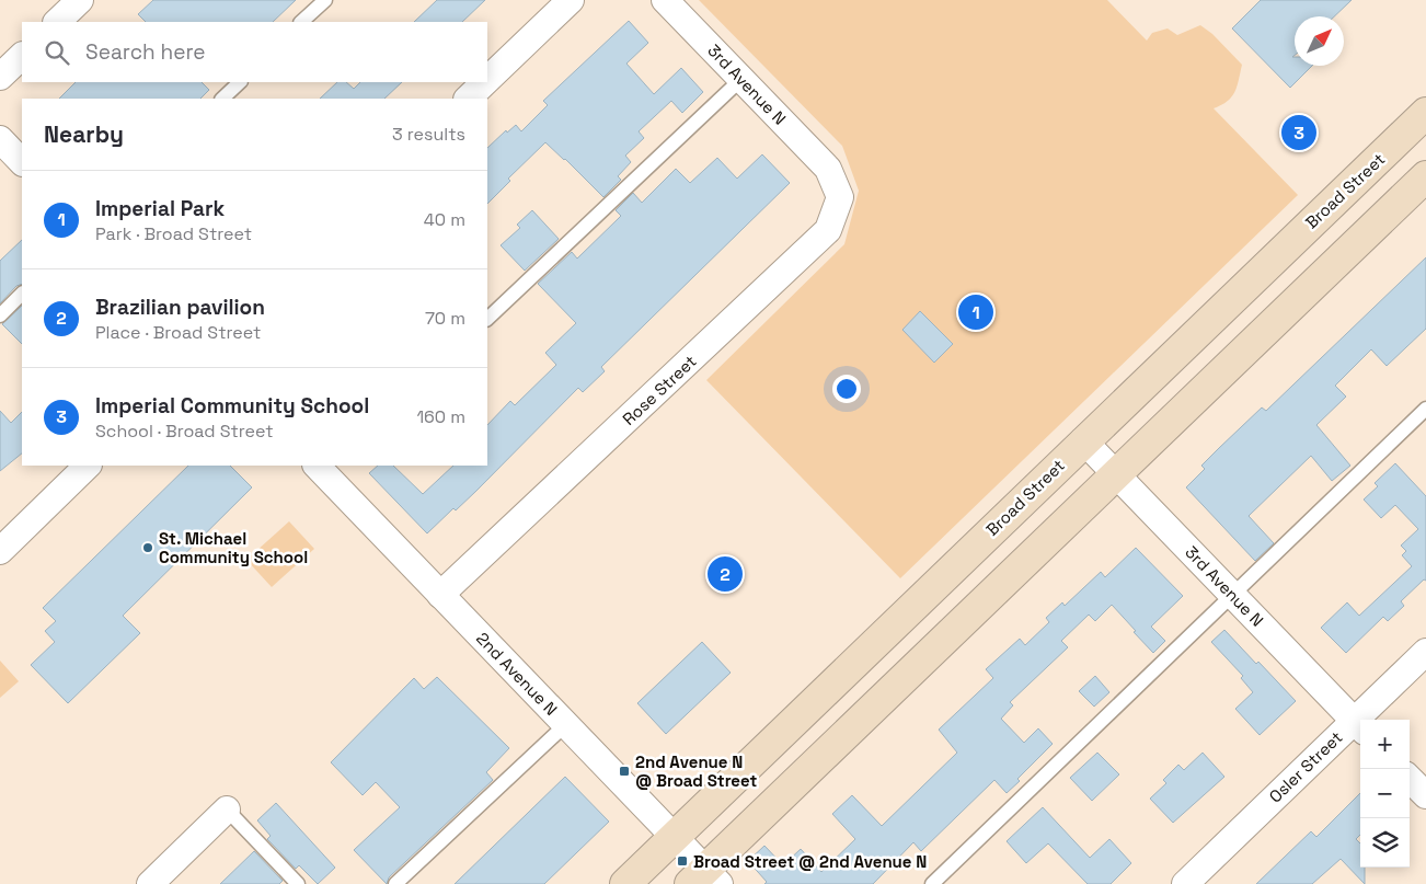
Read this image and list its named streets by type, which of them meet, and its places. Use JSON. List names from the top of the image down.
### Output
{
  "streets": {
    "main road": ["Broad Street"],
    "street": [
      "3rd Avenue N",
      "Rose Street",
      "2nd Avenue N",
      "Osler Street"
    ]
  },
  "crossings": [
    ["3rd Avenue N", "Broad Street"],
    ["3rd Avenue N", "Rose Street"],
    ["3rd Avenue N", "Osler Street"],
    ["Broad Street", "2nd Avenue N"],
    ["Rose Street", "2nd Avenue N"]
  ],
  "places": {
    "other": ["St. Michael Community School"],
    "transit": ["2nd Avenue N @ Broad Street", "Broad Street @ 2nd Avenue N"]
  },
  "north": "top right",
  "page": {
    "search": "Search here",
    "heading": ["Nearby", "3 results"],
    "pins": ["3", "1", "2"],
    "list": [
      {
        "mark": "1",
        "name": "Imperial Park",
        "note": "Park · Broad Street",
        "value": "40 m"
      },
      {
        "mark": "2",
        "name": "Brazilian pavilion",
        "note": "Place · Broad Street",
        "value": "70 m"
      },
      {
        "mark": "3",
        "name": "Imperial Community School",
        "note": "School · Broad Street",
        "value": "160 m"
      }
    ],
    "map_buttons": ["+", "−"]
  }
}
